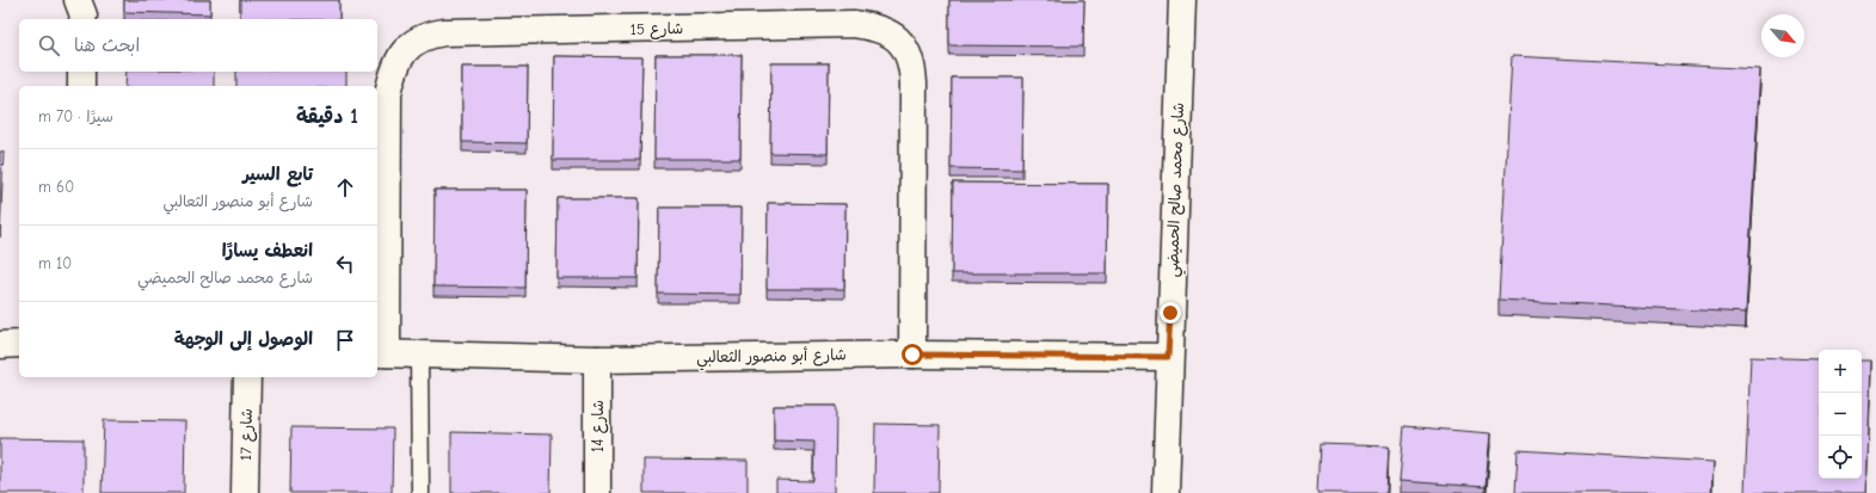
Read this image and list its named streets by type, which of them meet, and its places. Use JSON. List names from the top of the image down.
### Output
{
  "streets": {
    "street": [
      "شارع 15",
      "شارع محمد صالح الحميضي",
      "شارع أبو منصور الثعالبي",
      "شارع 14",
      "شارع 17"
    ]
  },
  "crossings": [
    ["شارع 15", "شارع أبو منصور الثعالبي"],
    ["شارع محمد صالح الحميضي", "شارع أبو منصور الثعالبي"],
    ["شارع أبو منصور الثعالبي", "شارع 14"]
  ],
  "north": "bottom right",
  "page": {
    "search": "ابحث هنا",
    "heading": ["1 دقيقة", "سيرًا · 70 m"],
    "list": [
      ["تابع السير", "شارع أبو منصور الثعالبي", "60 m"],
      ["انعطف يسارًا", "شارع محمد صالح الحميضي", "10 m"],
      "الوصول إلى الوجهة"
    ],
    "map_buttons": ["+", "−"]
  }
}
